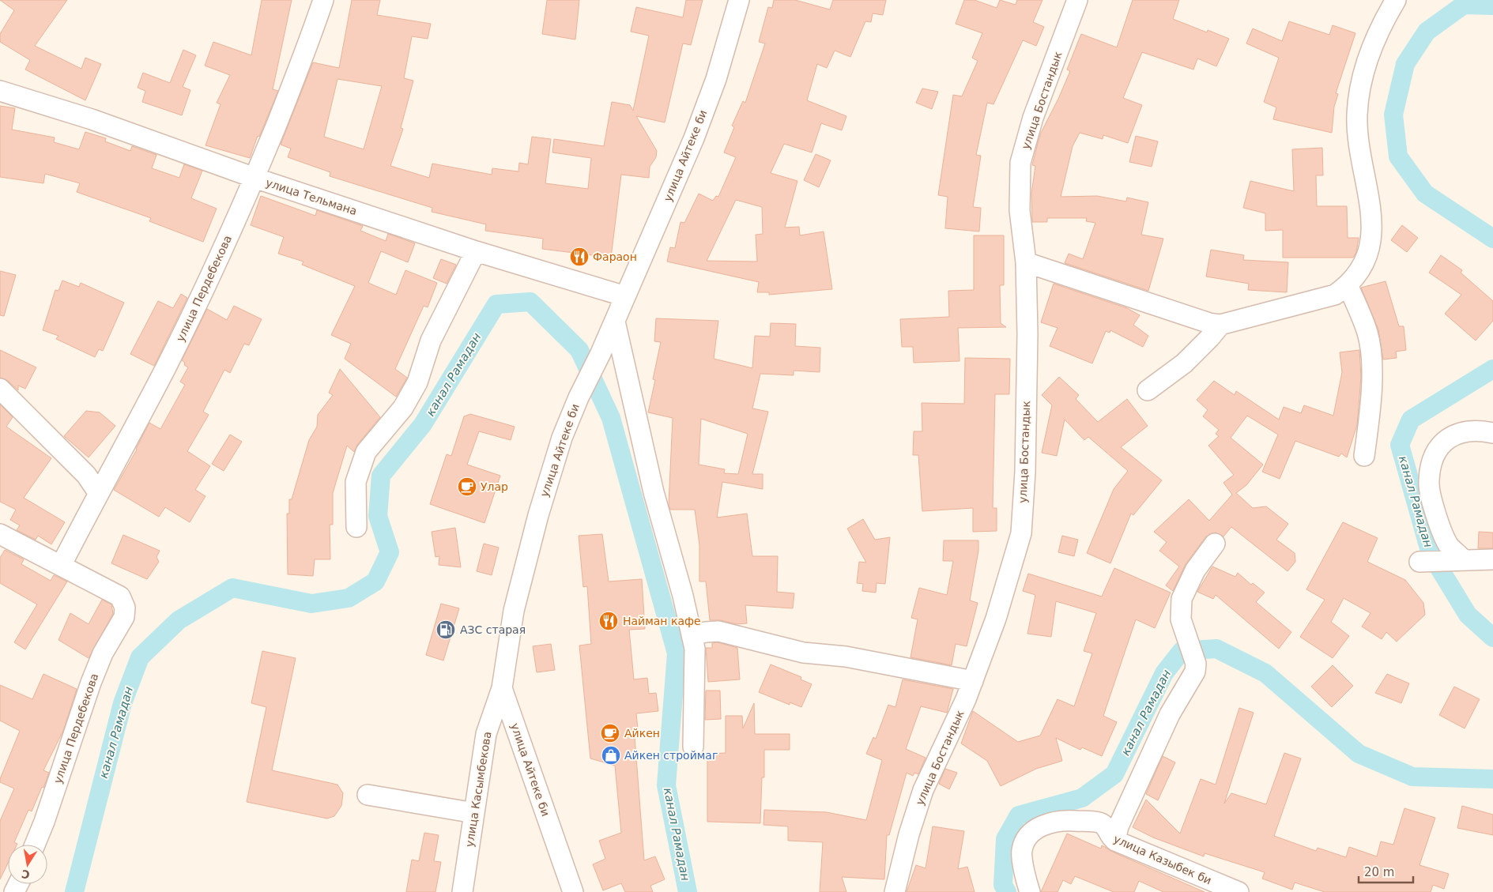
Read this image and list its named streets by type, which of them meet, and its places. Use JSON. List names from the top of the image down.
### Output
{
  "streets": {
    "street": [
      "улица Бостандык",
      "улица Айтеке би",
      "улица Тельмана",
      "улица Пердебекова",
      "улица Касымбекова",
      "улица Казыбек би"
    ]
  },
  "crossings": [
    ["улица Айтеке би", "улица Тельмана"],
    ["улица Айтеке би", "улица Касымбекова"],
    ["улица Тельмана", "улица Пердебекова"]
  ],
  "water": ["канал Рамадан"],
  "places": {
    "restaurant": ["Фараон", "Найман кафе"],
    "cafe": ["Улар", "Айкен"],
    "fuel station": ["АЗС старая"],
    "shop": ["Айкен строймаг"]
  },
  "scale_bar": "20 m",
  "north": "bottom"
}
